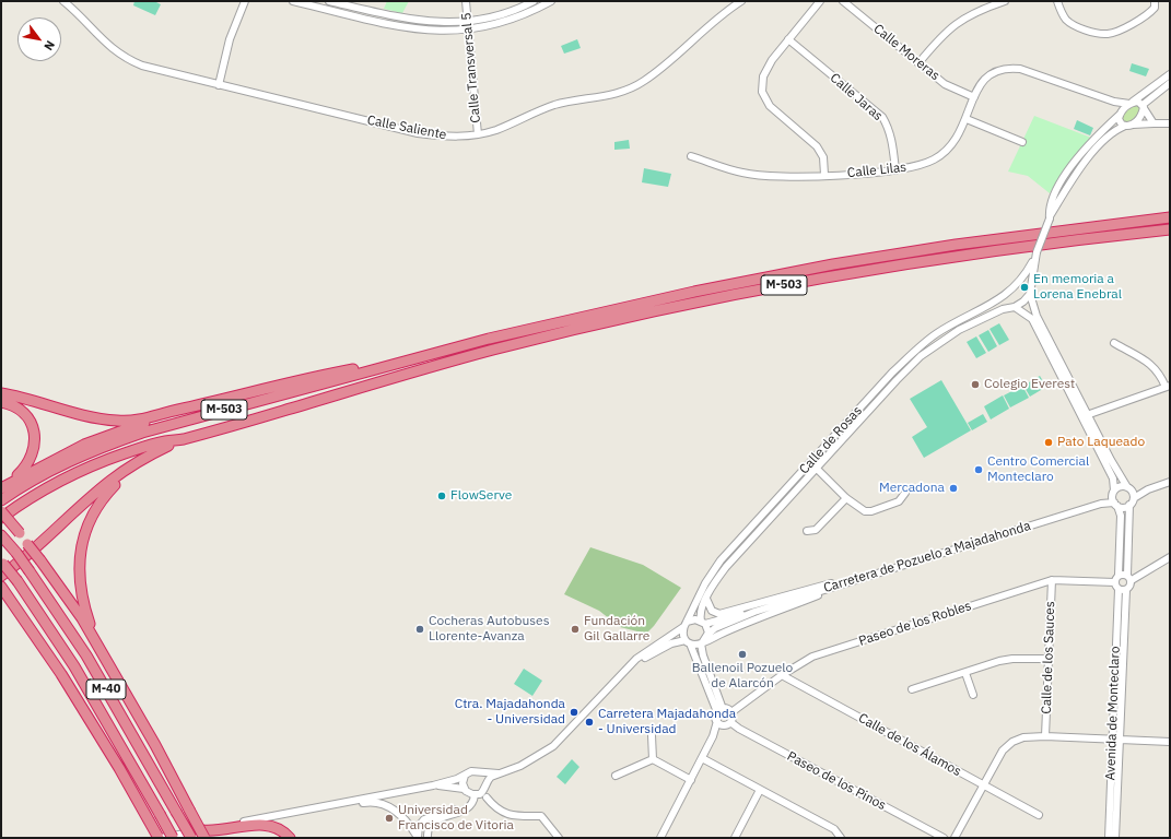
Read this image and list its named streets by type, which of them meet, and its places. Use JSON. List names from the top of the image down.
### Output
{
  "streets": {
    "highway": ["M-503", "M-40"],
    "street": [
      "Calle Moreras",
      "Calle Transversal 5",
      "Calle Jaras",
      "Calle Saliente",
      "Calle Lilas",
      "Calle de Rosas",
      "Carretera de Pozuelo a Majadahonda",
      "Paseo de los Robles",
      "Calle de los Sauces",
      "Avenida de Monteclaro",
      "Calle de los Álamos",
      "Paseo de los Pinos"
    ]
  },
  "crossings": [
    ["Calle Moreras", "Calle Lilas"],
    ["Calle Transversal 5", "Calle Saliente"],
    ["Calle Jaras", "Calle Lilas"],
    ["Calle de Rosas", "Carretera de Pozuelo a Majadahonda"],
    ["Paseo de los Robles", "Calle de los Sauces"],
    ["Paseo de los Robles", "Avenida de Monteclaro"],
    ["Paseo de los Robles", "Calle de los Álamos"]
  ],
  "places": [
    "En memoria a Lorena Enebral",
    "Colegio Everest",
    "Pato Laqueado",
    "Centro Comercial Monteclaro",
    "Mercadona",
    "FlowServe",
    "Cocheras Autobuses Llorente-Avanza",
    "Fundación Gil Gallarre",
    "Ballenoil Pozuelo de Alarcón",
    "Ctra. Majadahonda - Universidad",
    "Carretera Majadahonda - Universidad",
    "Universidad Francisco de Vitoria"
  ],
  "north": "bottom right"
}
